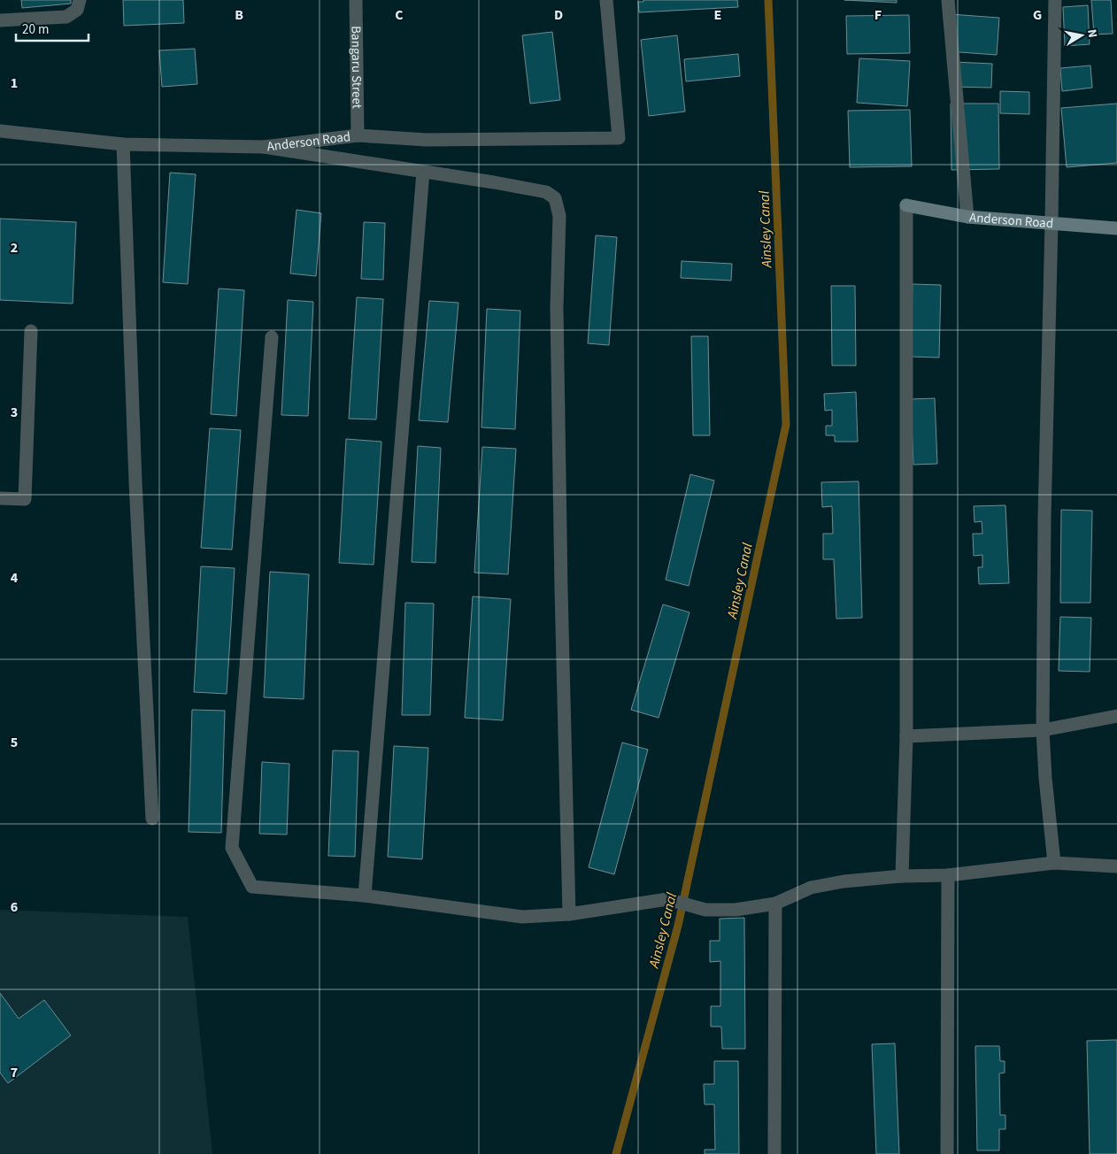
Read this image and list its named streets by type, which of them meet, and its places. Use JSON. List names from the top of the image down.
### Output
{
  "streets": {
    "street": ["Bangaru Street", "Anderson Road"]
  },
  "crossings": [
    ["Bangaru Street", "Anderson Road"]
  ],
  "water": ["Ainsley Canal"],
  "scale_bar": "20 m",
  "north": "right",
  "grid": {
    "columns": [
      "B",
      "C",
      "D",
      "E",
      "F",
      "G"
    ],
    "rows": [
      "1",
      "2",
      "3",
      "4",
      "5",
      "6",
      "7"
    ]
  }
}
